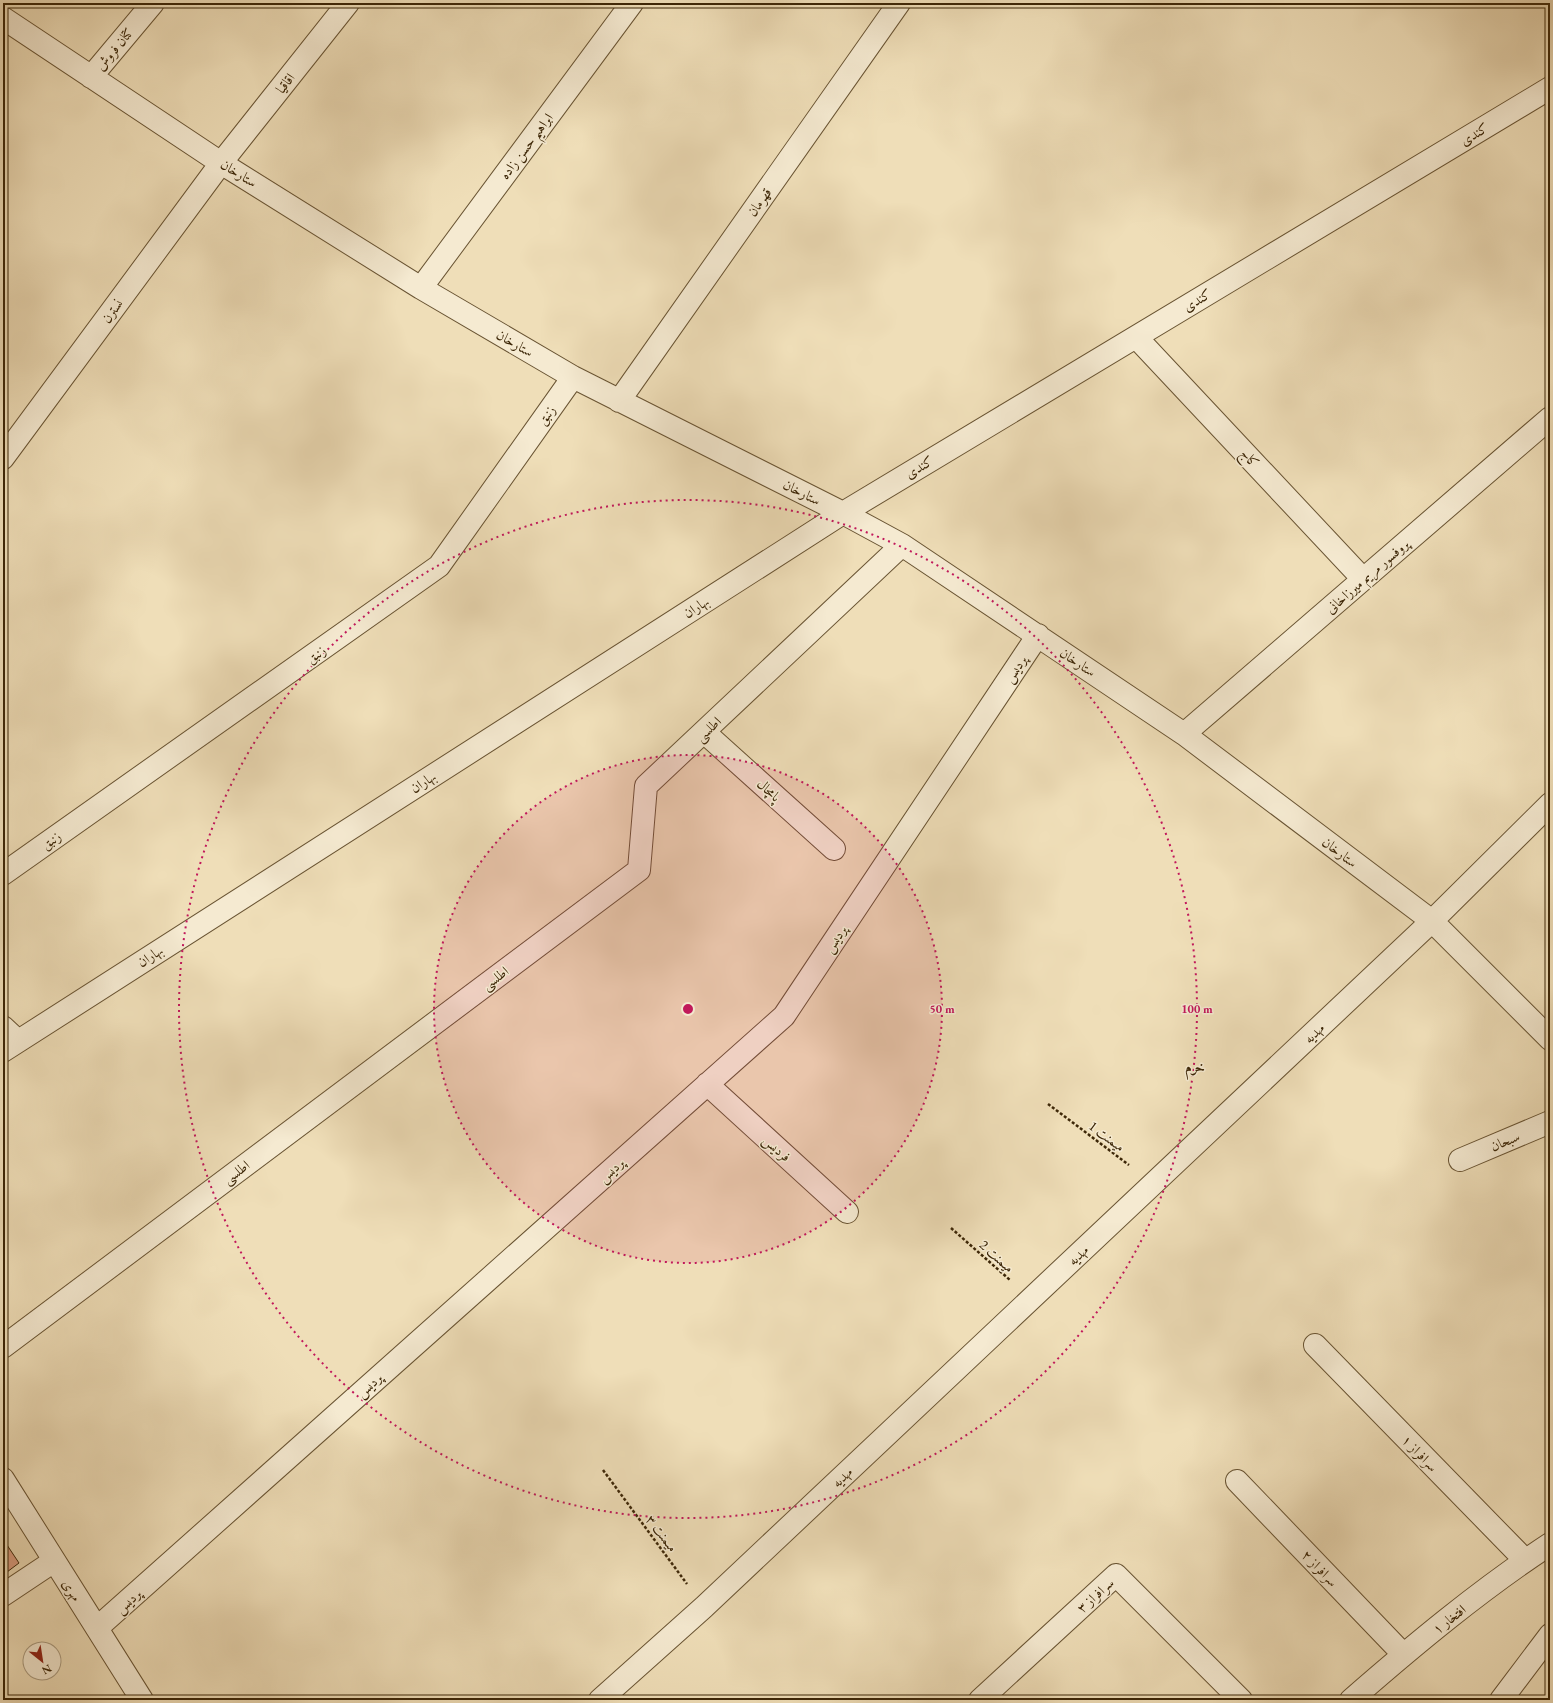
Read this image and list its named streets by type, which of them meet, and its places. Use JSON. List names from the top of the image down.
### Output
{
  "streets": {
    "street": [
      "کتان فروش",
      "اقاقیا",
      "کندی",
      "ابراهیم حسن زاده",
      "ستارخان",
      "قهرمان",
      "نسترن",
      "زنبق",
      "کاج",
      "پروفسور مریم میرزاخانی",
      "بهاران",
      "پردیس",
      "اطلسی",
      "پامچال",
      "مهدیه",
      "سبحان",
      "فردیس",
      "سرافراز ۱",
      "سرافراز ۲",
      "مهری",
      "سرافراز ۳",
      "افتخار ۱"
    ],
    "path": ["میمنت 1", "میمنت 2", "میمنت ۳"]
  },
  "crossings": [
    ["کتان فروش", "ستارخان"],
    ["اقاقیا", "ستارخان"],
    ["اقاقیا", "نسترن"],
    ["کندی", "ستارخان"],
    ["کندی", "کاج"],
    ["کندی", "بهاران"],
    ["ابراهیم حسن زاده", "ستارخان"],
    ["ستارخان", "قهرمان"],
    ["ستارخان", "نسترن"],
    ["ستارخان", "زنبق"],
    ["ستارخان", "پروفسور مریم میرزاخانی"],
    ["ستارخان", "بهاران"],
    ["ستارخان", "پردیس"],
    ["ستارخان", "اطلسی"],
    ["ستارخان", "مهدیه"],
    ["کاج", "پروفسور مریم میرزاخانی"],
    ["پردیس", "فردیس"],
    ["پردیس", "مهری"],
    ["اطلسی", "پامچال"],
    ["مهدیه", "میمنت 1"],
    ["مهدیه", "میمنت 2"],
    ["مهدیه", "میمنت ۳"],
    ["سرافراز ۱", "افتخار ۱"],
    ["سرافراز ۲", "افتخار ۱"]
  ],
  "districts": ["خرم"],
  "north": "bottom right",
  "rings": ["50 m", "100 m"]
}
